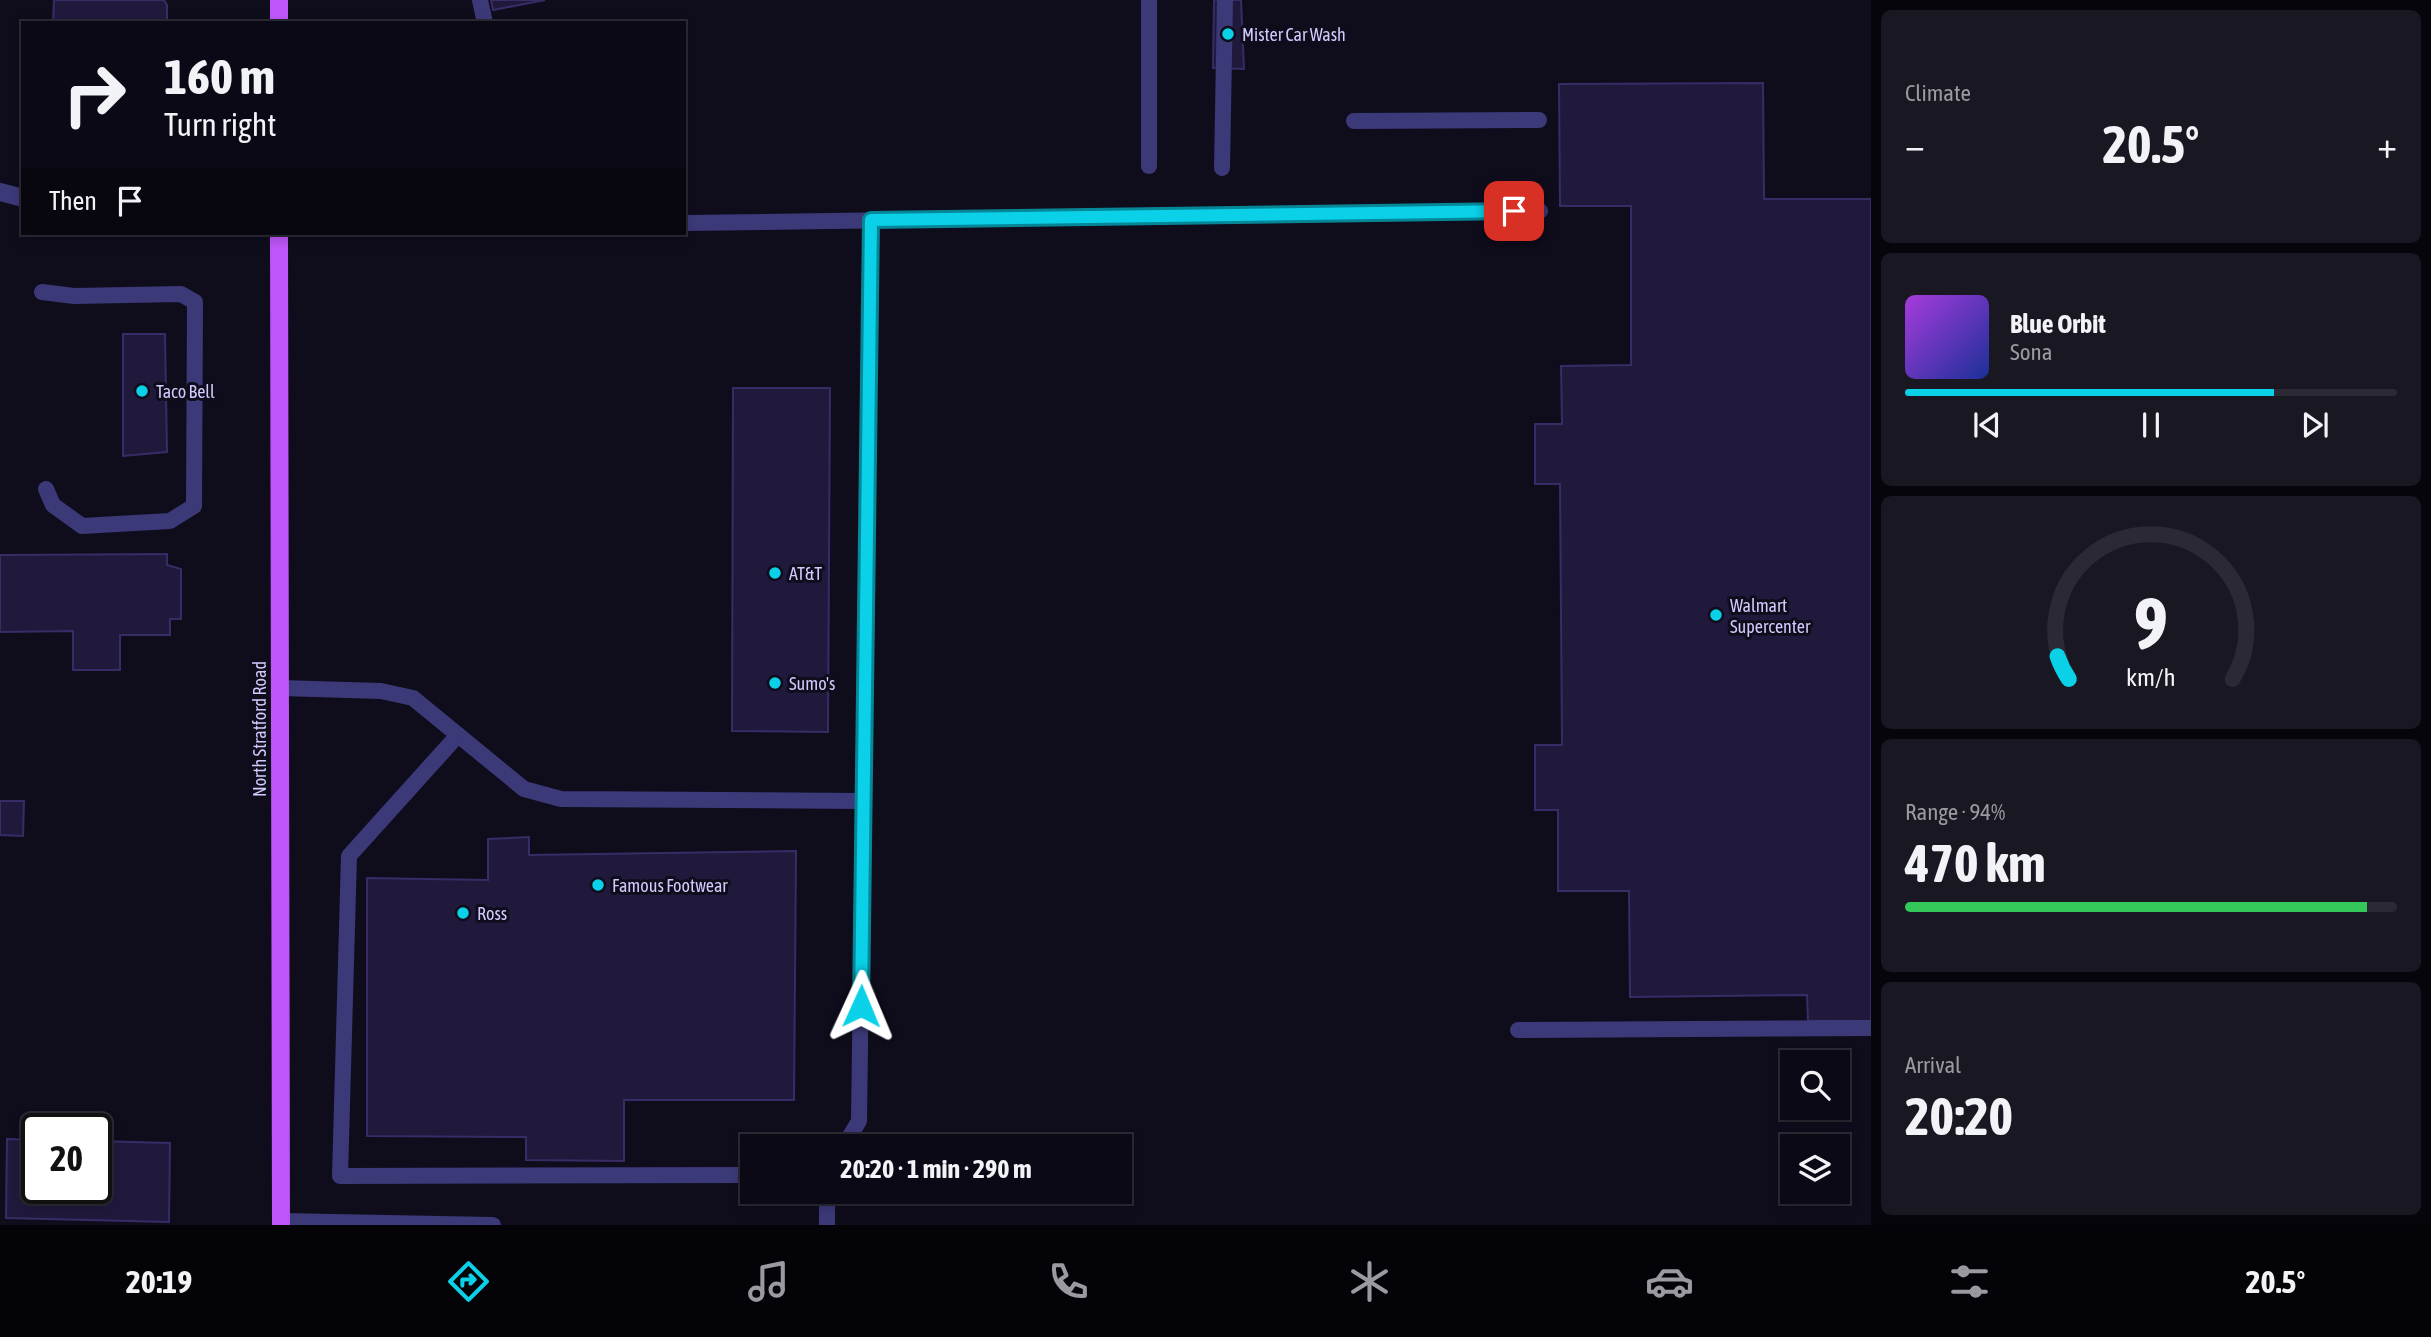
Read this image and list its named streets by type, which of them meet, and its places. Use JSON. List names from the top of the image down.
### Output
{
  "streets": {
    "main road": ["North Stratford Road"]
  },
  "places": [
    "Mister Car Wash",
    "Taco Bell",
    "AT&T",
    "Walmart Supercenter",
    "Sumo's",
    "Famous Footwear",
    "Ross"
  ],
  "page": {
    "tile": [
      "Climate",
      ["Range · 94%", "470 km"],
      ["Arrival", "20:20"]
    ],
    "turn": ["160 m", "Turn right"],
    "heat": ["−", "20.5°", "+"],
    "then": "Then",
    "song": ["Blue Orbit", "Sona"],
    "limit": "20",
    "trip": "20:20 · 1 min · 290 m",
    "tabs": ["20:19", "20.5°"],
    "gauge": ["9", "km/h"]
  }
}
